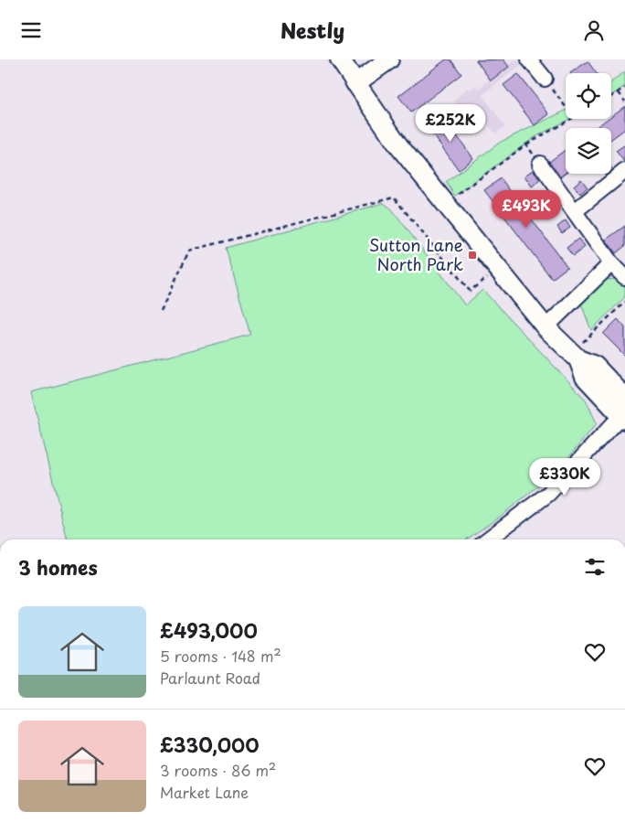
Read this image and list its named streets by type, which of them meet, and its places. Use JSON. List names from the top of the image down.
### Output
{
  "places": {
    "transit": ["Sutton Lane North Park"]
  },
  "page": {
    "header": "Nestly",
    "price": ["£252K", "£493K", "£330K"],
    "heading": "3 homes",
    "list": [
      {
        "name": "£493,000",
        "note": "5 rooms · 148 m² · Parlaunt Road"
      },
      {
        "name": "£330,000",
        "note": "3 rooms · 86 m² · Market Lane"
      }
    ]
  }
}
